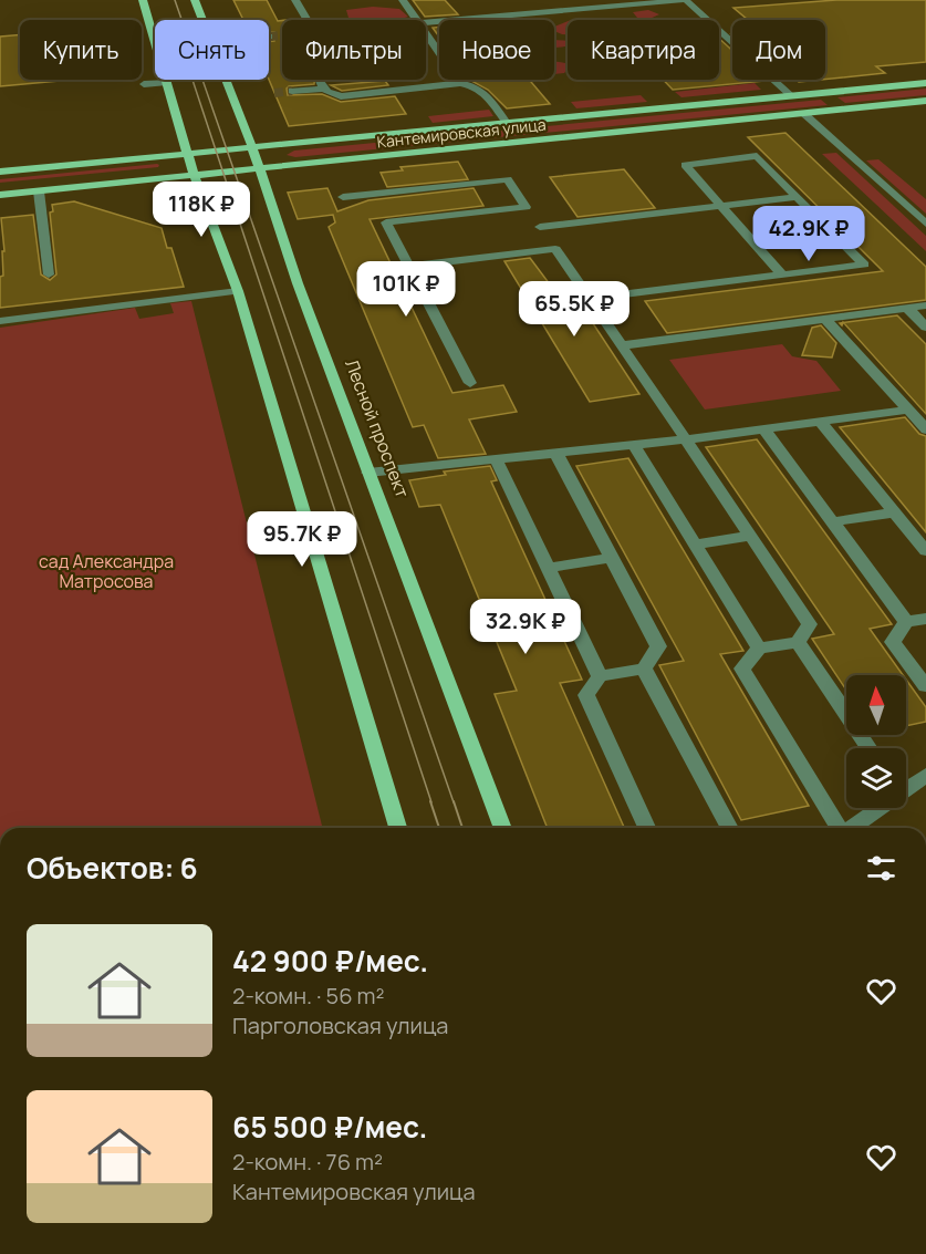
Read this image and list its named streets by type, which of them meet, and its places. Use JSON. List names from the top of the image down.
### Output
{
  "streets": {
    "main road": ["Кантемировская улица", "Лесной проспект"]
  },
  "crossings": [
    ["Кантемировская улица", "Лесной проспект"]
  ],
  "parks": ["cад Александра Матросова"],
  "north": "top",
  "page": {
    "chip": [
      "Купить",
      "Снять",
      "Фильтры",
      "Новое",
      "Квартира",
      "Дом"
    ],
    "price": [
      "118K ₽",
      "42.9K ₽",
      "101K ₽",
      "65.5K ₽",
      "95.7K ₽",
      "32.9K ₽"
    ],
    "heading": "Объектов: 6",
    "list": [
      {
        "name": "42 900 ₽/мес.",
        "note": "2-комн. · 56 m² · Парголовская улица"
      },
      {
        "name": "65 500 ₽/мес.",
        "note": "2-комн. · 76 m² · Кантемировская улица"
      }
    ]
  }
}
